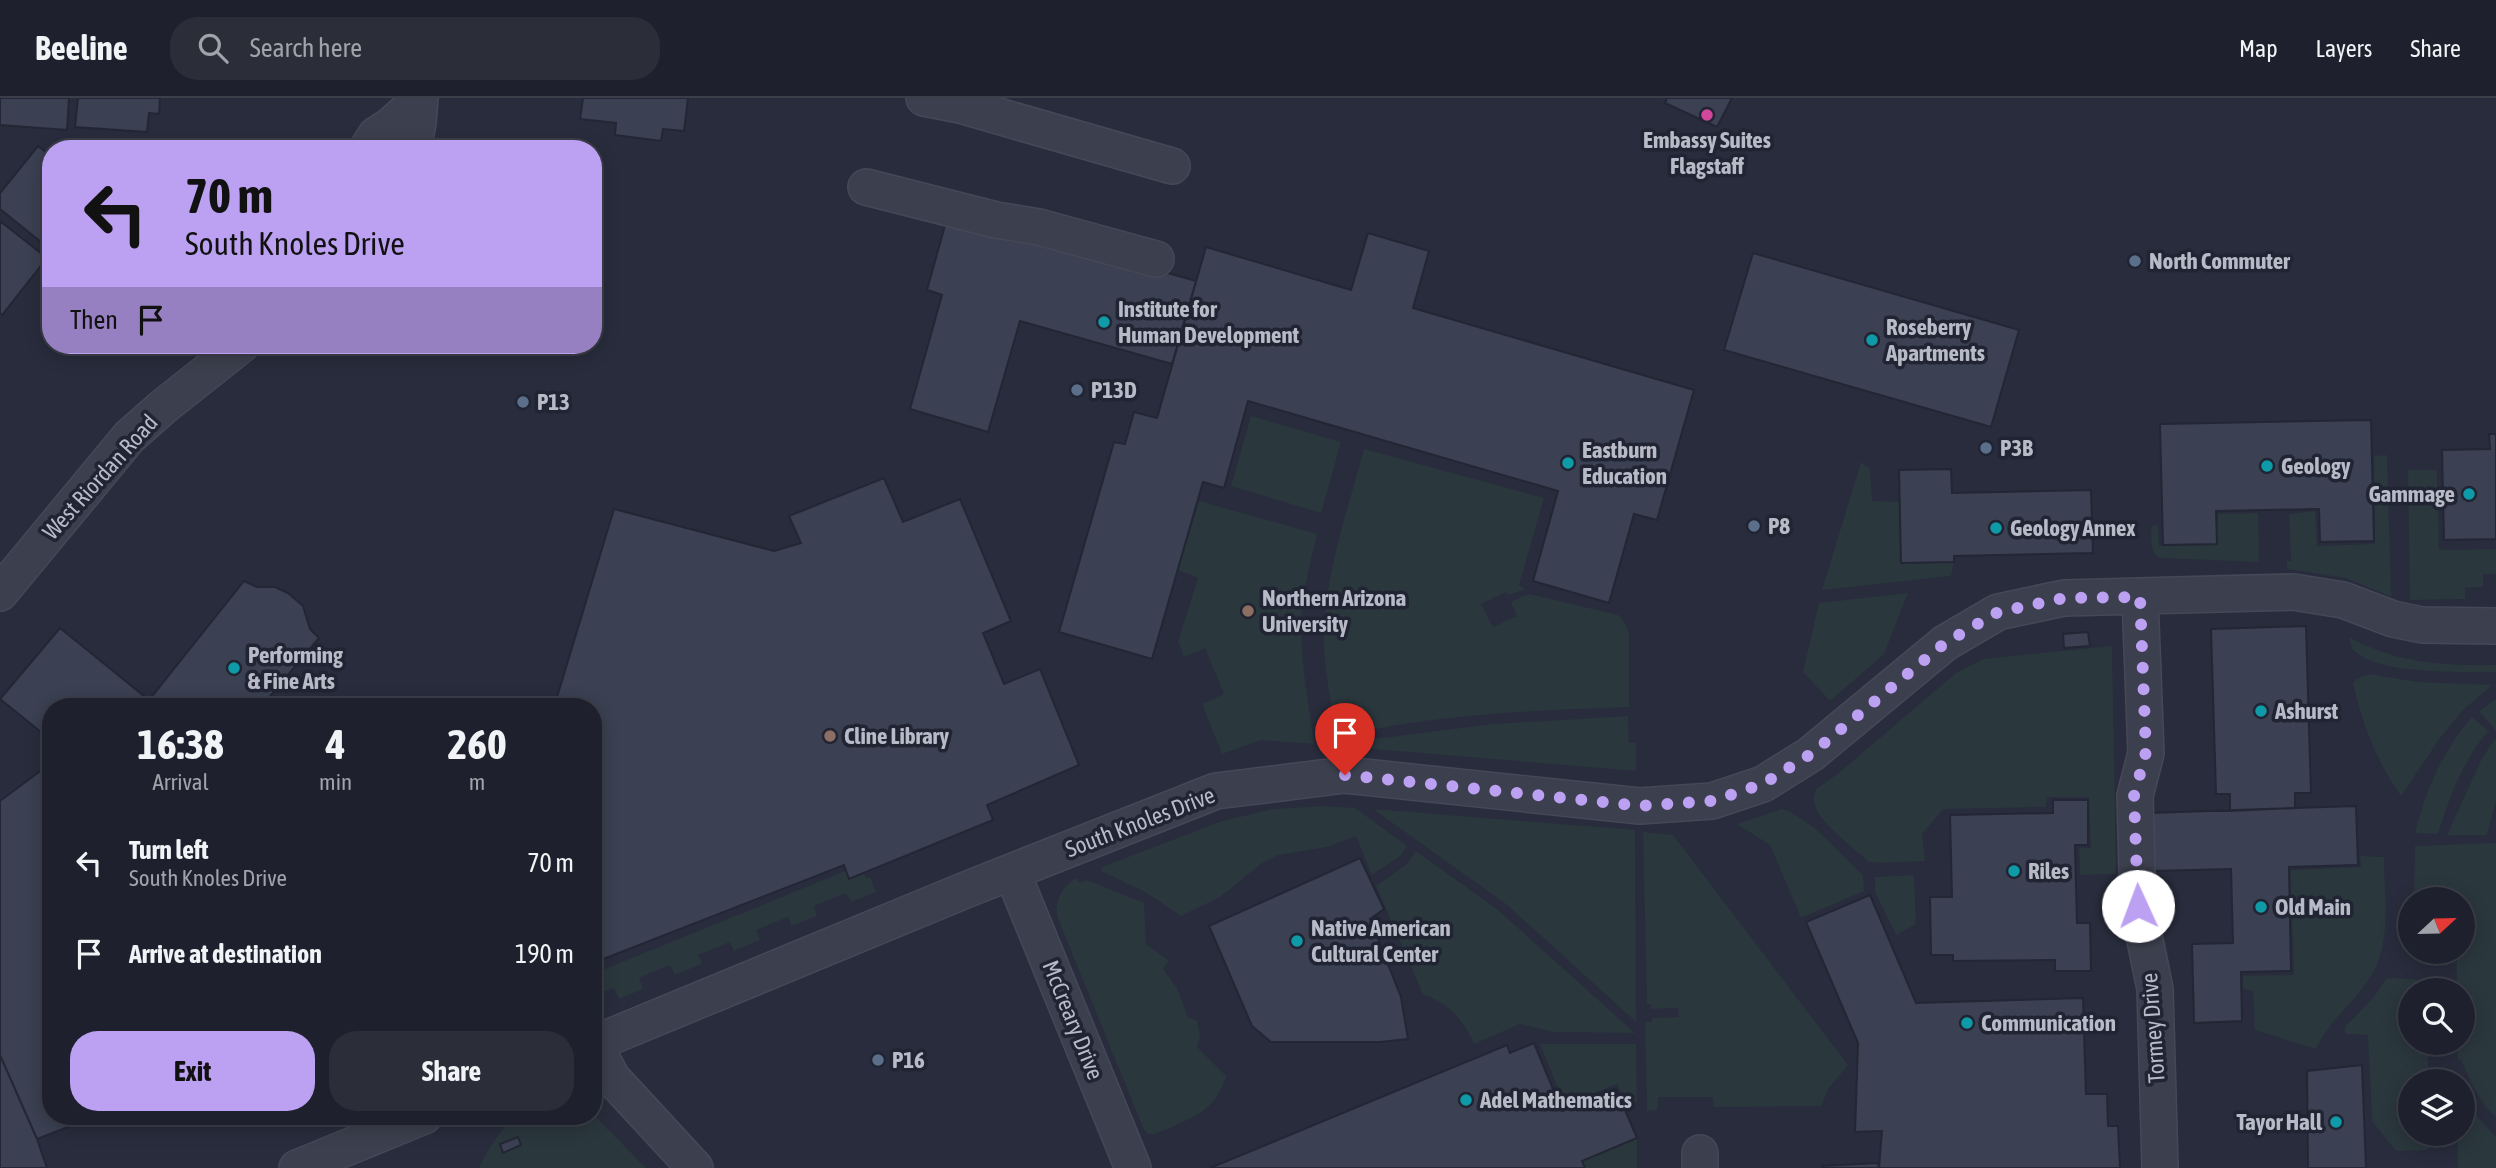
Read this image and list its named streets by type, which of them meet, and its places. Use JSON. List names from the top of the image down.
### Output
{
  "streets": {
    "street": [
      "West Riordan Road",
      "South Knoles Drive",
      "McCreary Drive",
      "Tormey Drive"
    ]
  },
  "crossings": [
    ["South Knoles Drive", "McCreary Drive"],
    ["South Knoles Drive", "Tormey Drive"]
  ],
  "places": [
    "Embassy Suites Flagstaff",
    "North Commuter",
    "Institute for Human Development",
    "Roseberry Apartments",
    "P13D",
    "P13",
    "P3B",
    "Eastburn Education",
    "Geology",
    "Gammage",
    "P8",
    "Geology Annex",
    "Northern Arizona University",
    "Performing & Fine Arts",
    "Ashurst",
    "Cline Library",
    "Riles",
    "Old Main",
    "Native American Cultural Center",
    "Communication",
    "P16",
    "Adel Mathematics",
    "Tayor Hall"
  ],
  "north": "right",
  "page": {
    "header": "Beeline",
    "search": "Search here",
    "nav": ["Map", "Layers", "Share"],
    "turn": ["70 m", "South Knoles Drive"],
    "then": "Then",
    "eta": [
      "16:38",
      "Arrival",
      "4",
      "min",
      "260",
      "m"
    ],
    "list": [
      {
        "name": "Turn left",
        "note": "South Knoles Drive",
        "value": "70 m"
      },
      {
        "name": "Arrive at destination",
        "value": "190 m"
      }
    ],
    "buttons": ["Exit", "Share"]
  }
}
